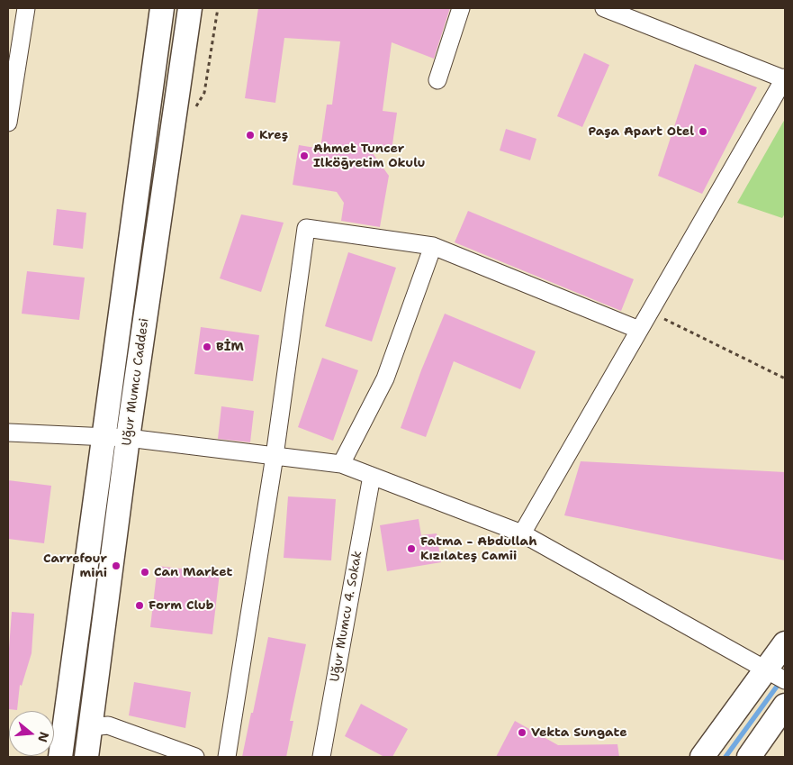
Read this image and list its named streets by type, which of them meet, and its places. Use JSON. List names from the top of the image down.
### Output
{
  "streets": {
    "main road": ["Uğur Mumcu Caddesi"],
    "street": ["Uğur Mumcu 4. Sokak"]
  },
  "places": [
    "Paşa Apart Otel",
    "Kreş",
    "Ahmet Tuncer Ilköğretim Okulu",
    "BİM",
    "Fatma - Abdullah Kızılateş Camii",
    "Carrefour mini",
    "Can Market",
    "Form Club",
    "Vekta Sungate"
  ],
  "north": "right"
}
